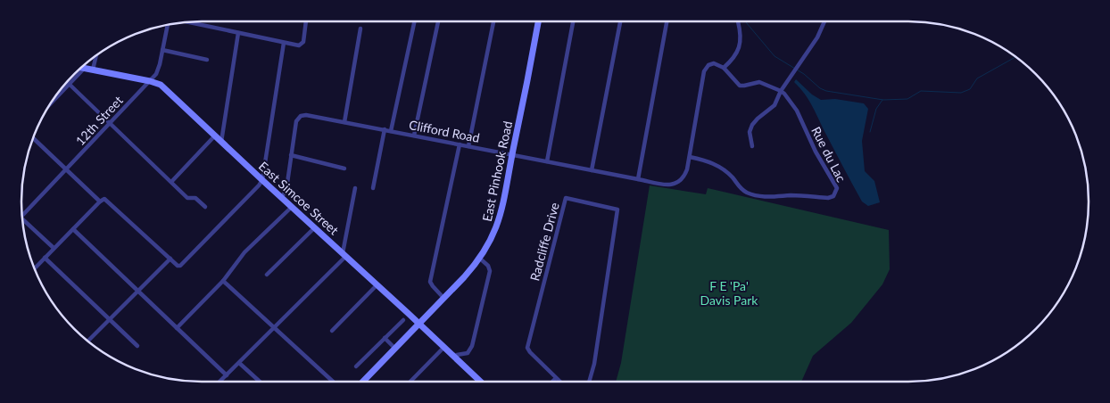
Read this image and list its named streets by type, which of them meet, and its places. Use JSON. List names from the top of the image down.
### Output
{
  "streets": {
    "street": [
      "12th Street",
      "Clifford Road",
      "Rue du Lac",
      "East Pinhook Road",
      "East Simcoe Street",
      "Radcliffe Drive"
    ]
  },
  "crossings": [
    ["12th Street", "East Simcoe Street"],
    ["Clifford Road", "Rue du Lac"],
    ["Clifford Road", "East Pinhook Road"],
    ["Clifford Road", "East Simcoe Street"],
    ["East Pinhook Road", "East Simcoe Street"]
  ],
  "parks": ["F E 'Pa' Davis Park"]
}
